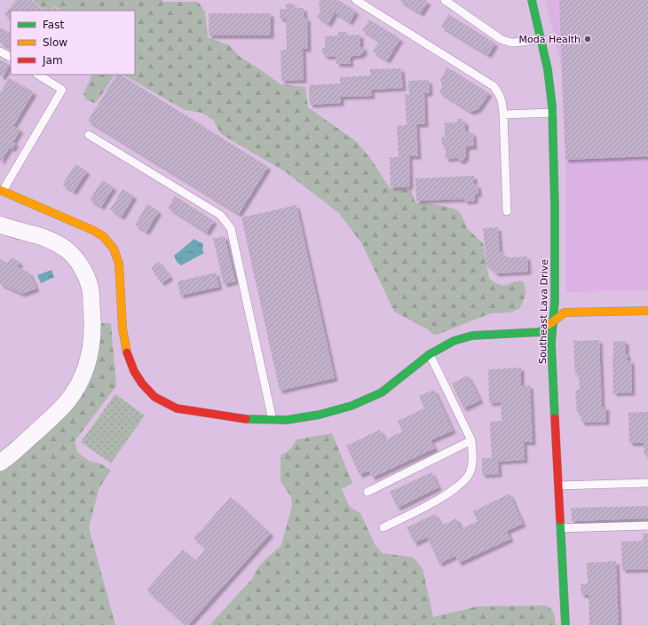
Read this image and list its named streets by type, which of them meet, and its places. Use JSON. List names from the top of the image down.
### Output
{
  "streets": {
    "street": ["Southeast Lava Drive"]
  },
  "places": ["Moda Health"],
  "legend": ["Fast", "Slow", "Jam"]
}
